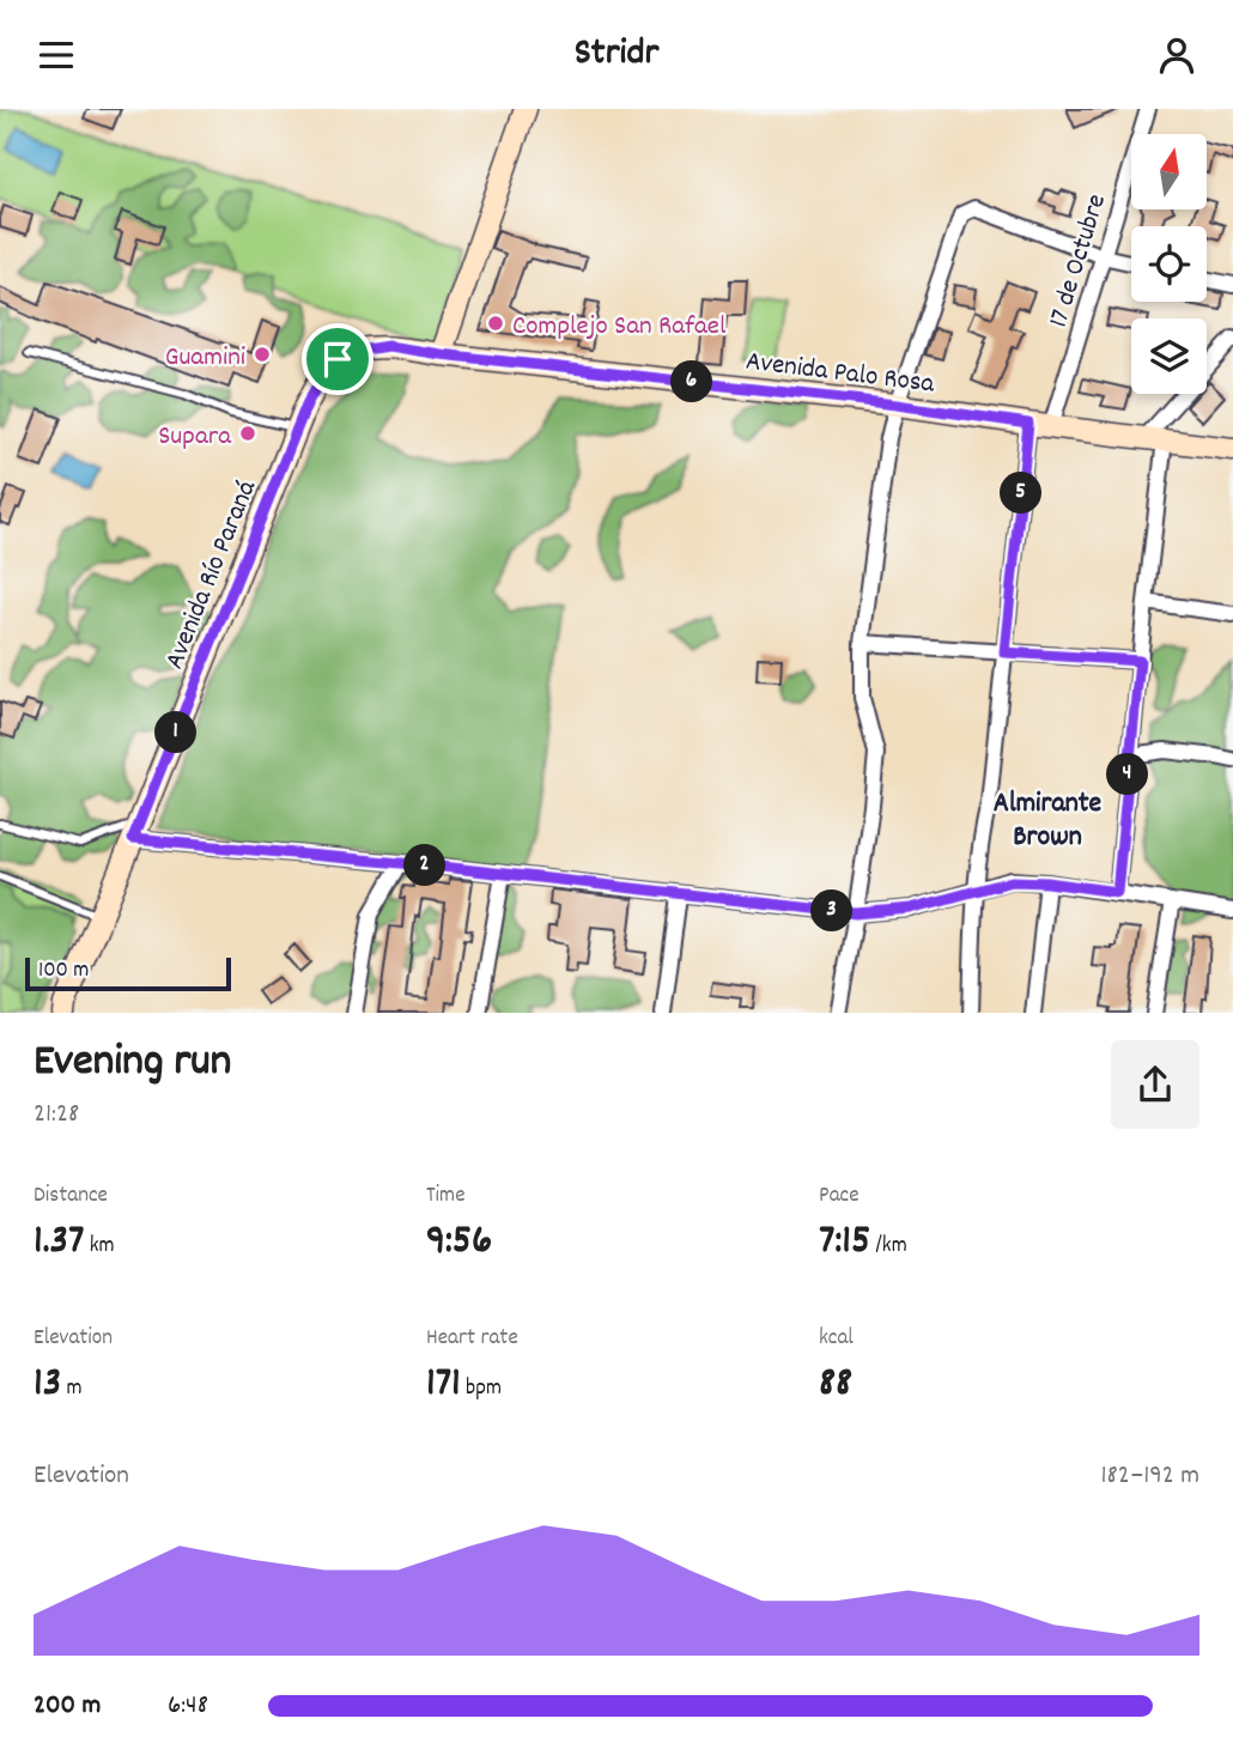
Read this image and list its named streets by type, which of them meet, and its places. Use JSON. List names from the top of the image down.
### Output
{
  "streets": {
    "main road": ["Avenida Palo Rosa", "Avenida Río Paraná"],
    "street": ["17 de Octubre"]
  },
  "crossings": [
    ["17 de Octubre", "Avenida Palo Rosa"],
    ["Avenida Palo Rosa", "Avenida Río Paraná"]
  ],
  "districts": ["Almirante Brown"],
  "places": ["Complejo San Rafael", "Guamini", "Supara"],
  "scale_bar": "100 m",
  "north": "top",
  "page": {
    "header": "Stridr",
    "pins": [
      "6",
      "5",
      "1",
      "4",
      "2",
      "3"
    ],
    "scale": "100 m",
    "heading": ["Evening run", "21:28"],
    "stats": [
      ["Distance", "1.37 km"],
      ["Time", "9:56"],
      ["Pace", "7:15 /km"],
      ["Elevation", "13 m"],
      ["Heart rate", "171 bpm"],
      ["kcal", "88"]
    ],
    "chart": ["Elevation", "182–192 m"],
    "list": [
      {
        "name": "200 m",
        "note": "6:48"
      }
    ]
  }
}
